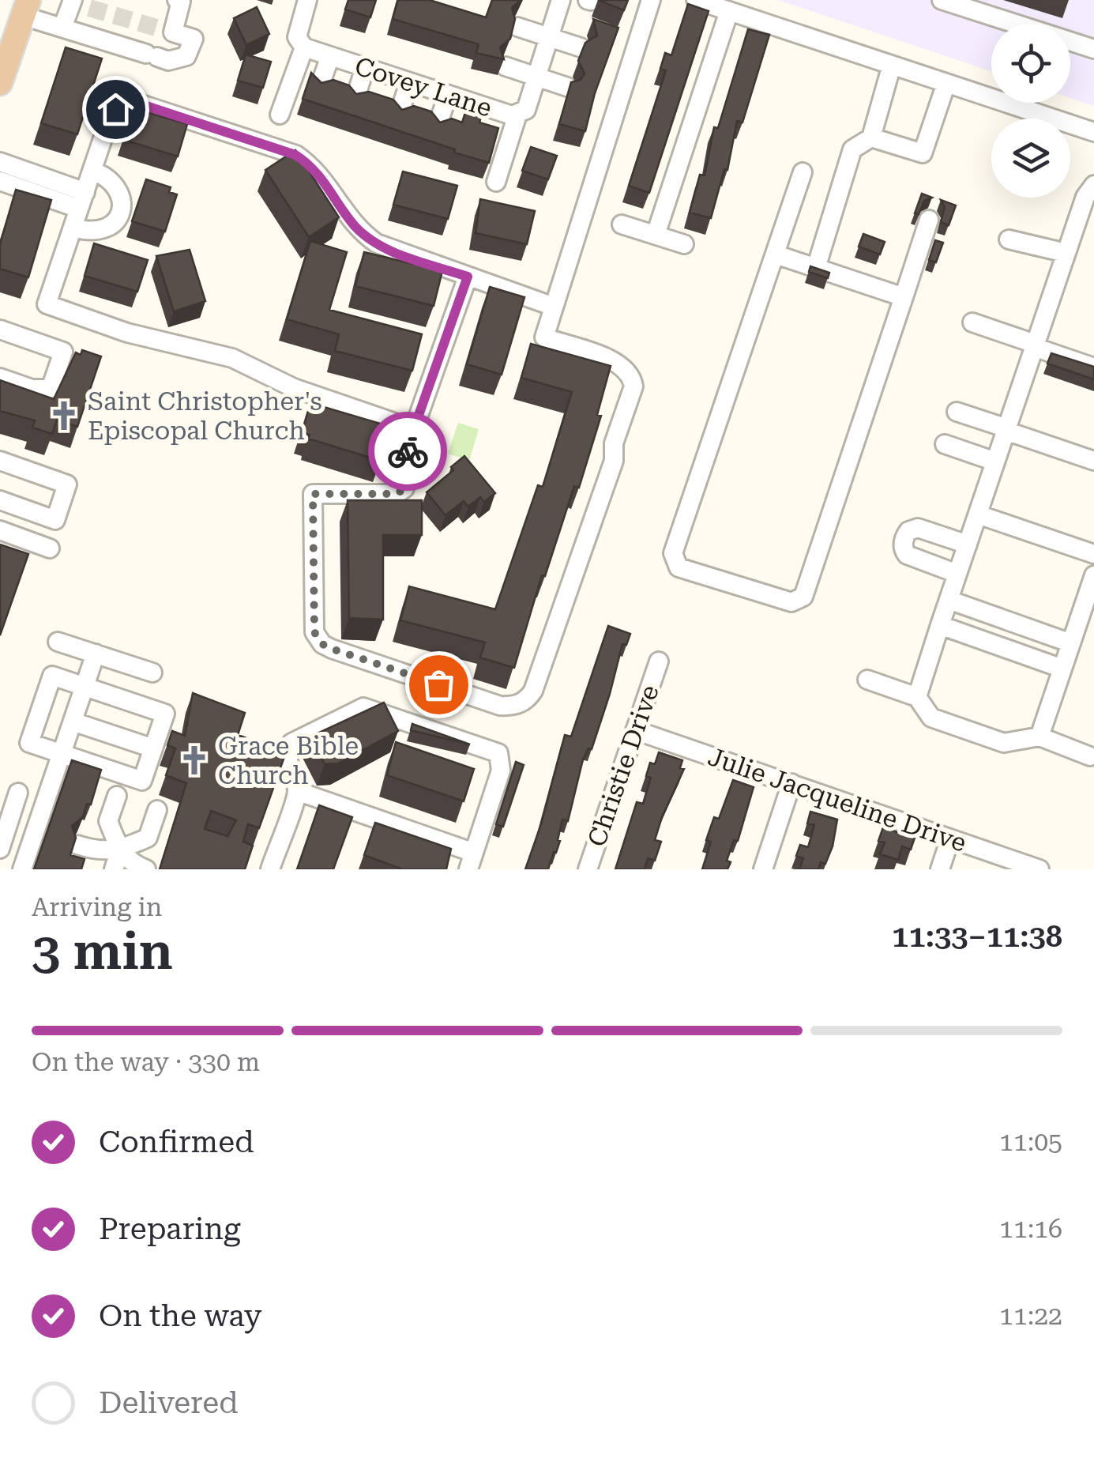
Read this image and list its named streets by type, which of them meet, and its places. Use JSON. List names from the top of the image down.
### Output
{
  "streets": {
    "street": ["Covey Lane", "Christie Drive", "Julie Jacqueline Drive"]
  },
  "crossings": [
    ["Christie Drive", "Julie Jacqueline Drive"]
  ],
  "places": {
    "church": ["Saint Christopher's Episcopal Church", "Grace Bible Church"]
  },
  "page": {
    "heading": ["3 min", "Arriving in", "11:33–11:38"],
    "bar": "On the way · 330 m",
    "list": [
      ["Confirmed", "11:05"],
      ["Preparing", "11:16"],
      ["On the way", "11:22"],
      "Delivered"
    ]
  }
}
